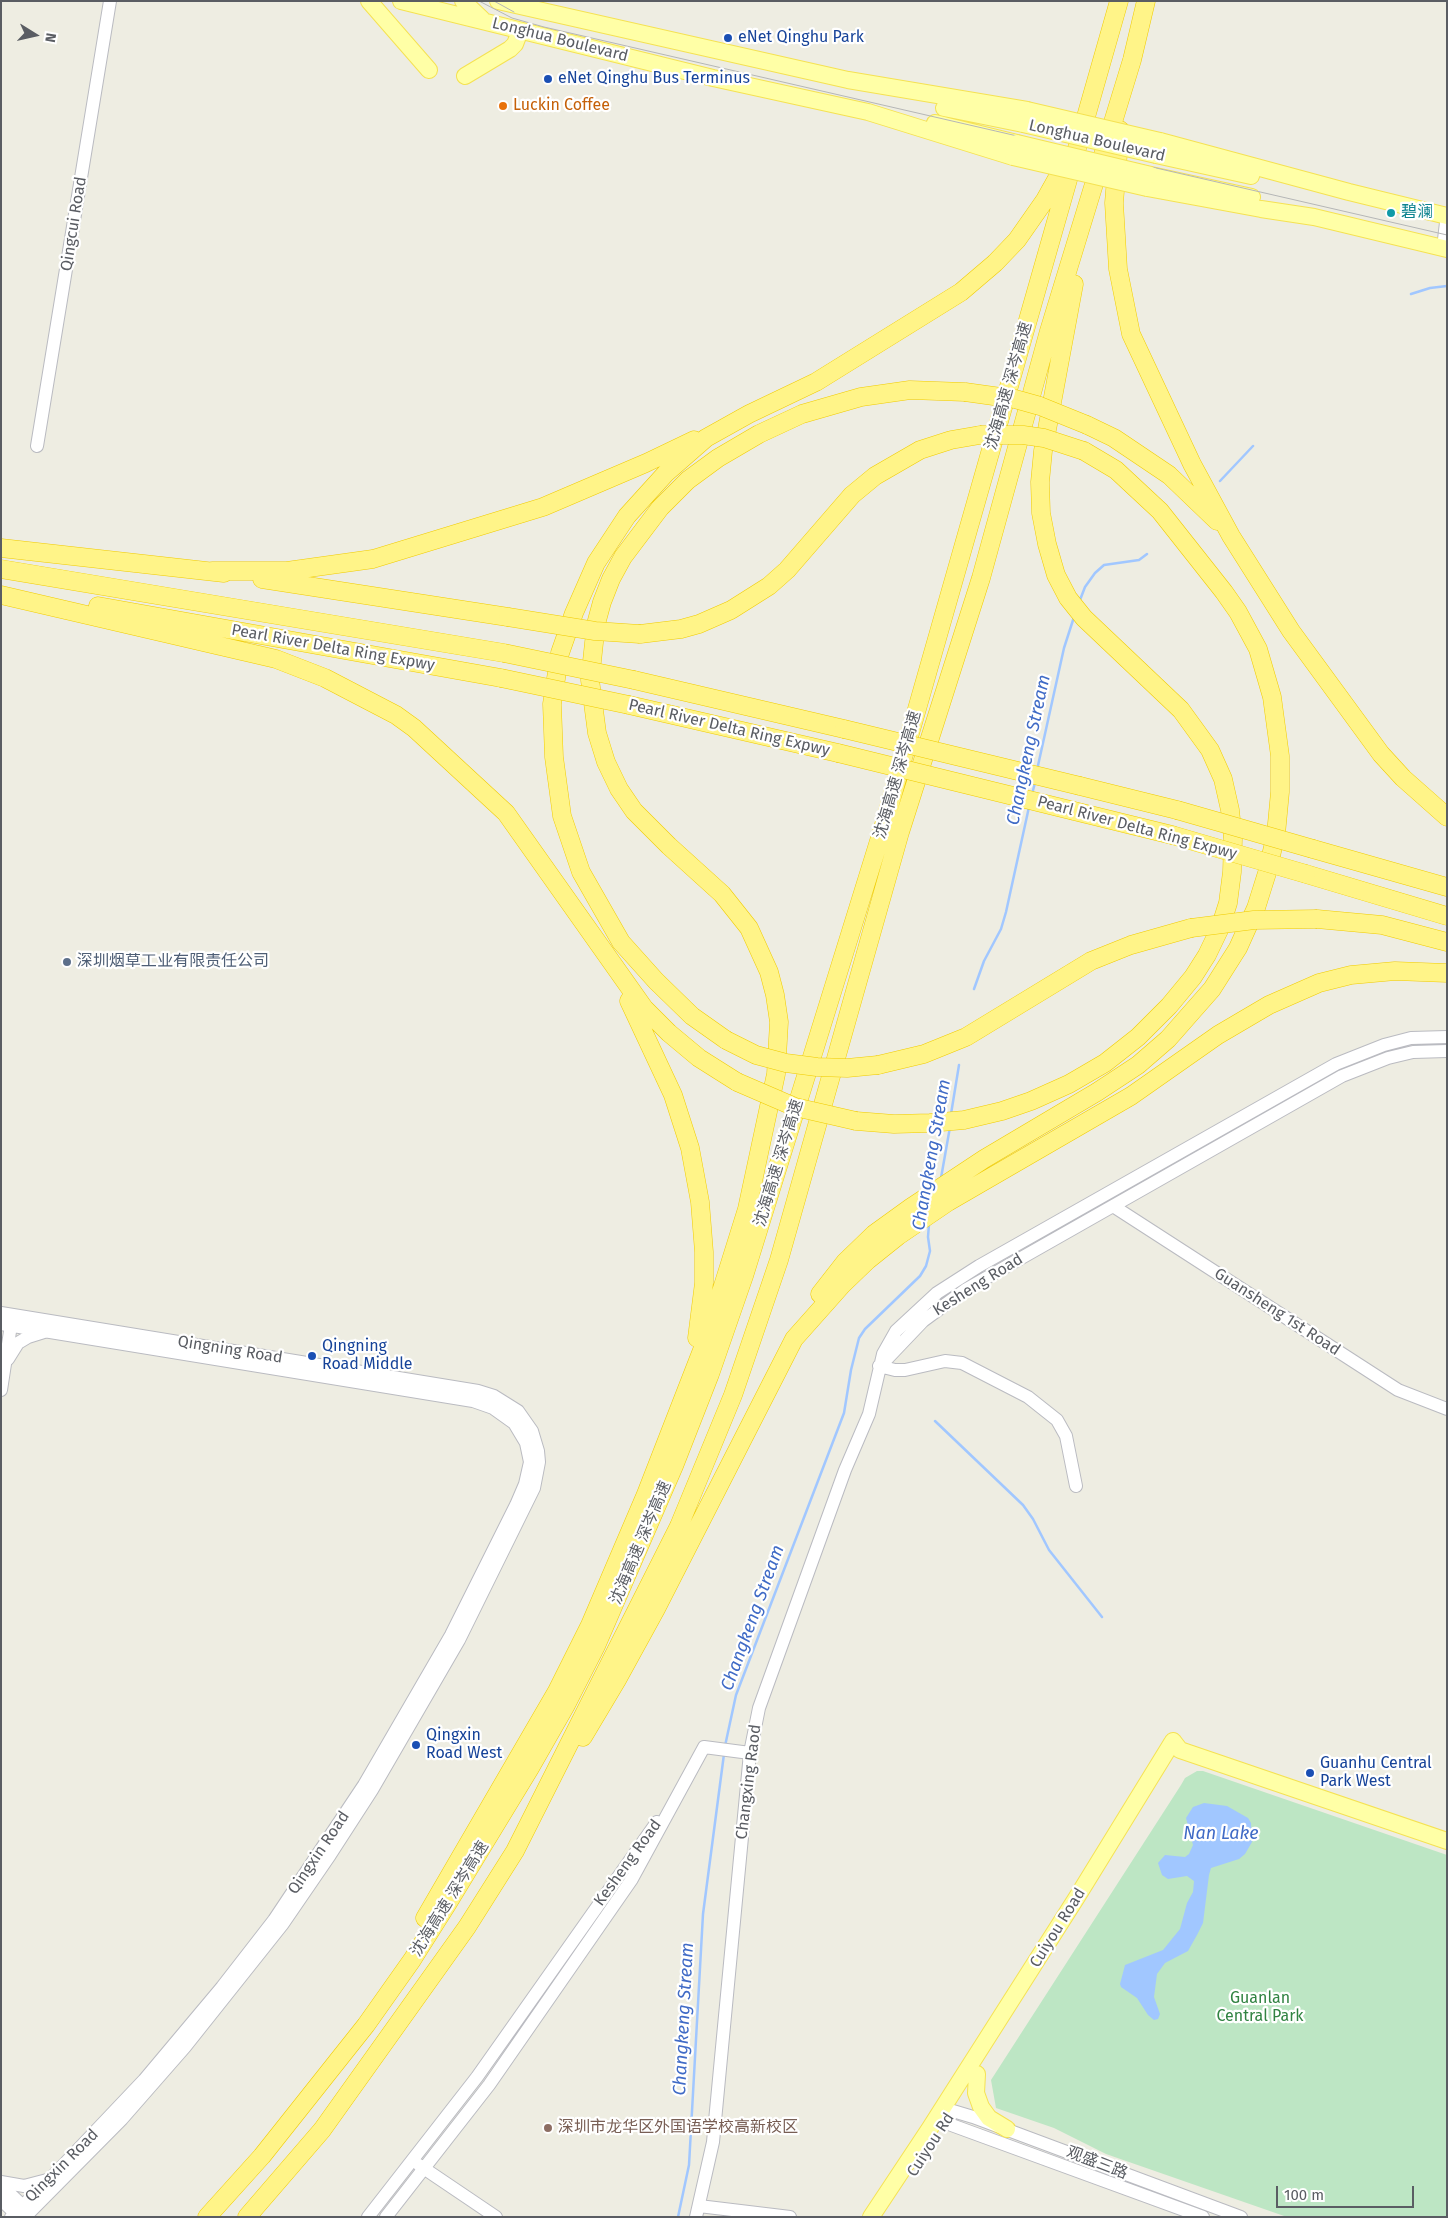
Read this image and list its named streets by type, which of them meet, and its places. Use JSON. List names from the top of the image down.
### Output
{
  "streets": {
    "highway": ["沈海高速 深岑高速", "Pearl River Delta Ring Expwy"],
    "main road": ["Longhua Boulevard", "Cuiyou Road", "Cuiyou Rd"],
    "street": [
      "Qingcui Road",
      "Kesheng Road",
      "Guansheng 1st Road",
      "Qingning Road",
      "Changxing Raod",
      "Qingxin Road",
      "观盛三路"
    ]
  },
  "crossings": [
    ["Kesheng Road", "Guansheng 1st Road"],
    ["Kesheng Road", "Changxing Raod"],
    ["Qingning Road", "Qingxin Road"],
    ["Cuiyou Road", "Cuiyou Rd"],
    ["Cuiyou Road", "观盛三路"],
    ["Cuiyou Rd", "观盛三路"]
  ],
  "water": ["Changkeng Stream", "Nan Lake"],
  "parks": ["Guanlan Central Park"],
  "places": [
    "eNet Qinghu Park",
    "eNet Qinghu Bus Terminus",
    "Luckin Coffee",
    "碧澜",
    "深圳烟草工业有限责任公司",
    "Qingning Road Middle",
    "Qingxin Road West",
    "Guanhu Central Park West",
    "深圳市龙华区外国语学校高新校区"
  ],
  "scale_bar": "100 m",
  "north": "right"
}
